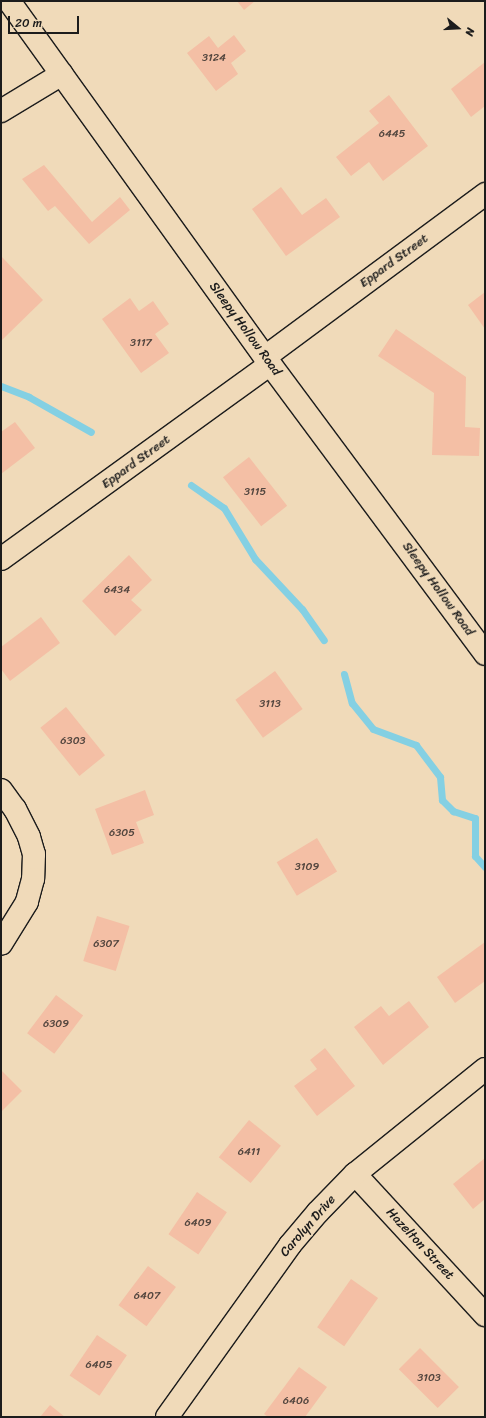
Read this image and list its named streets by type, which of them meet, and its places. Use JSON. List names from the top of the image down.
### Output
{
  "streets": {
    "street": [
      "Eppard Street",
      "Sleepy Hollow Road",
      "Carolyn Drive",
      "Hazelton Street"
    ]
  },
  "crossings": [
    ["Eppard Street", "Sleepy Hollow Road"],
    ["Carolyn Drive", "Hazelton Street"]
  ],
  "house_numbers": [
    "3124",
    "6445",
    "3117",
    "3115",
    "6434",
    "3113",
    "6303",
    "6305",
    "3109",
    "6307",
    "6309",
    "6411",
    "6409",
    "6407",
    "6405",
    "3103",
    "6406"
  ],
  "scale_bar": "20 m",
  "north": "right"
}
